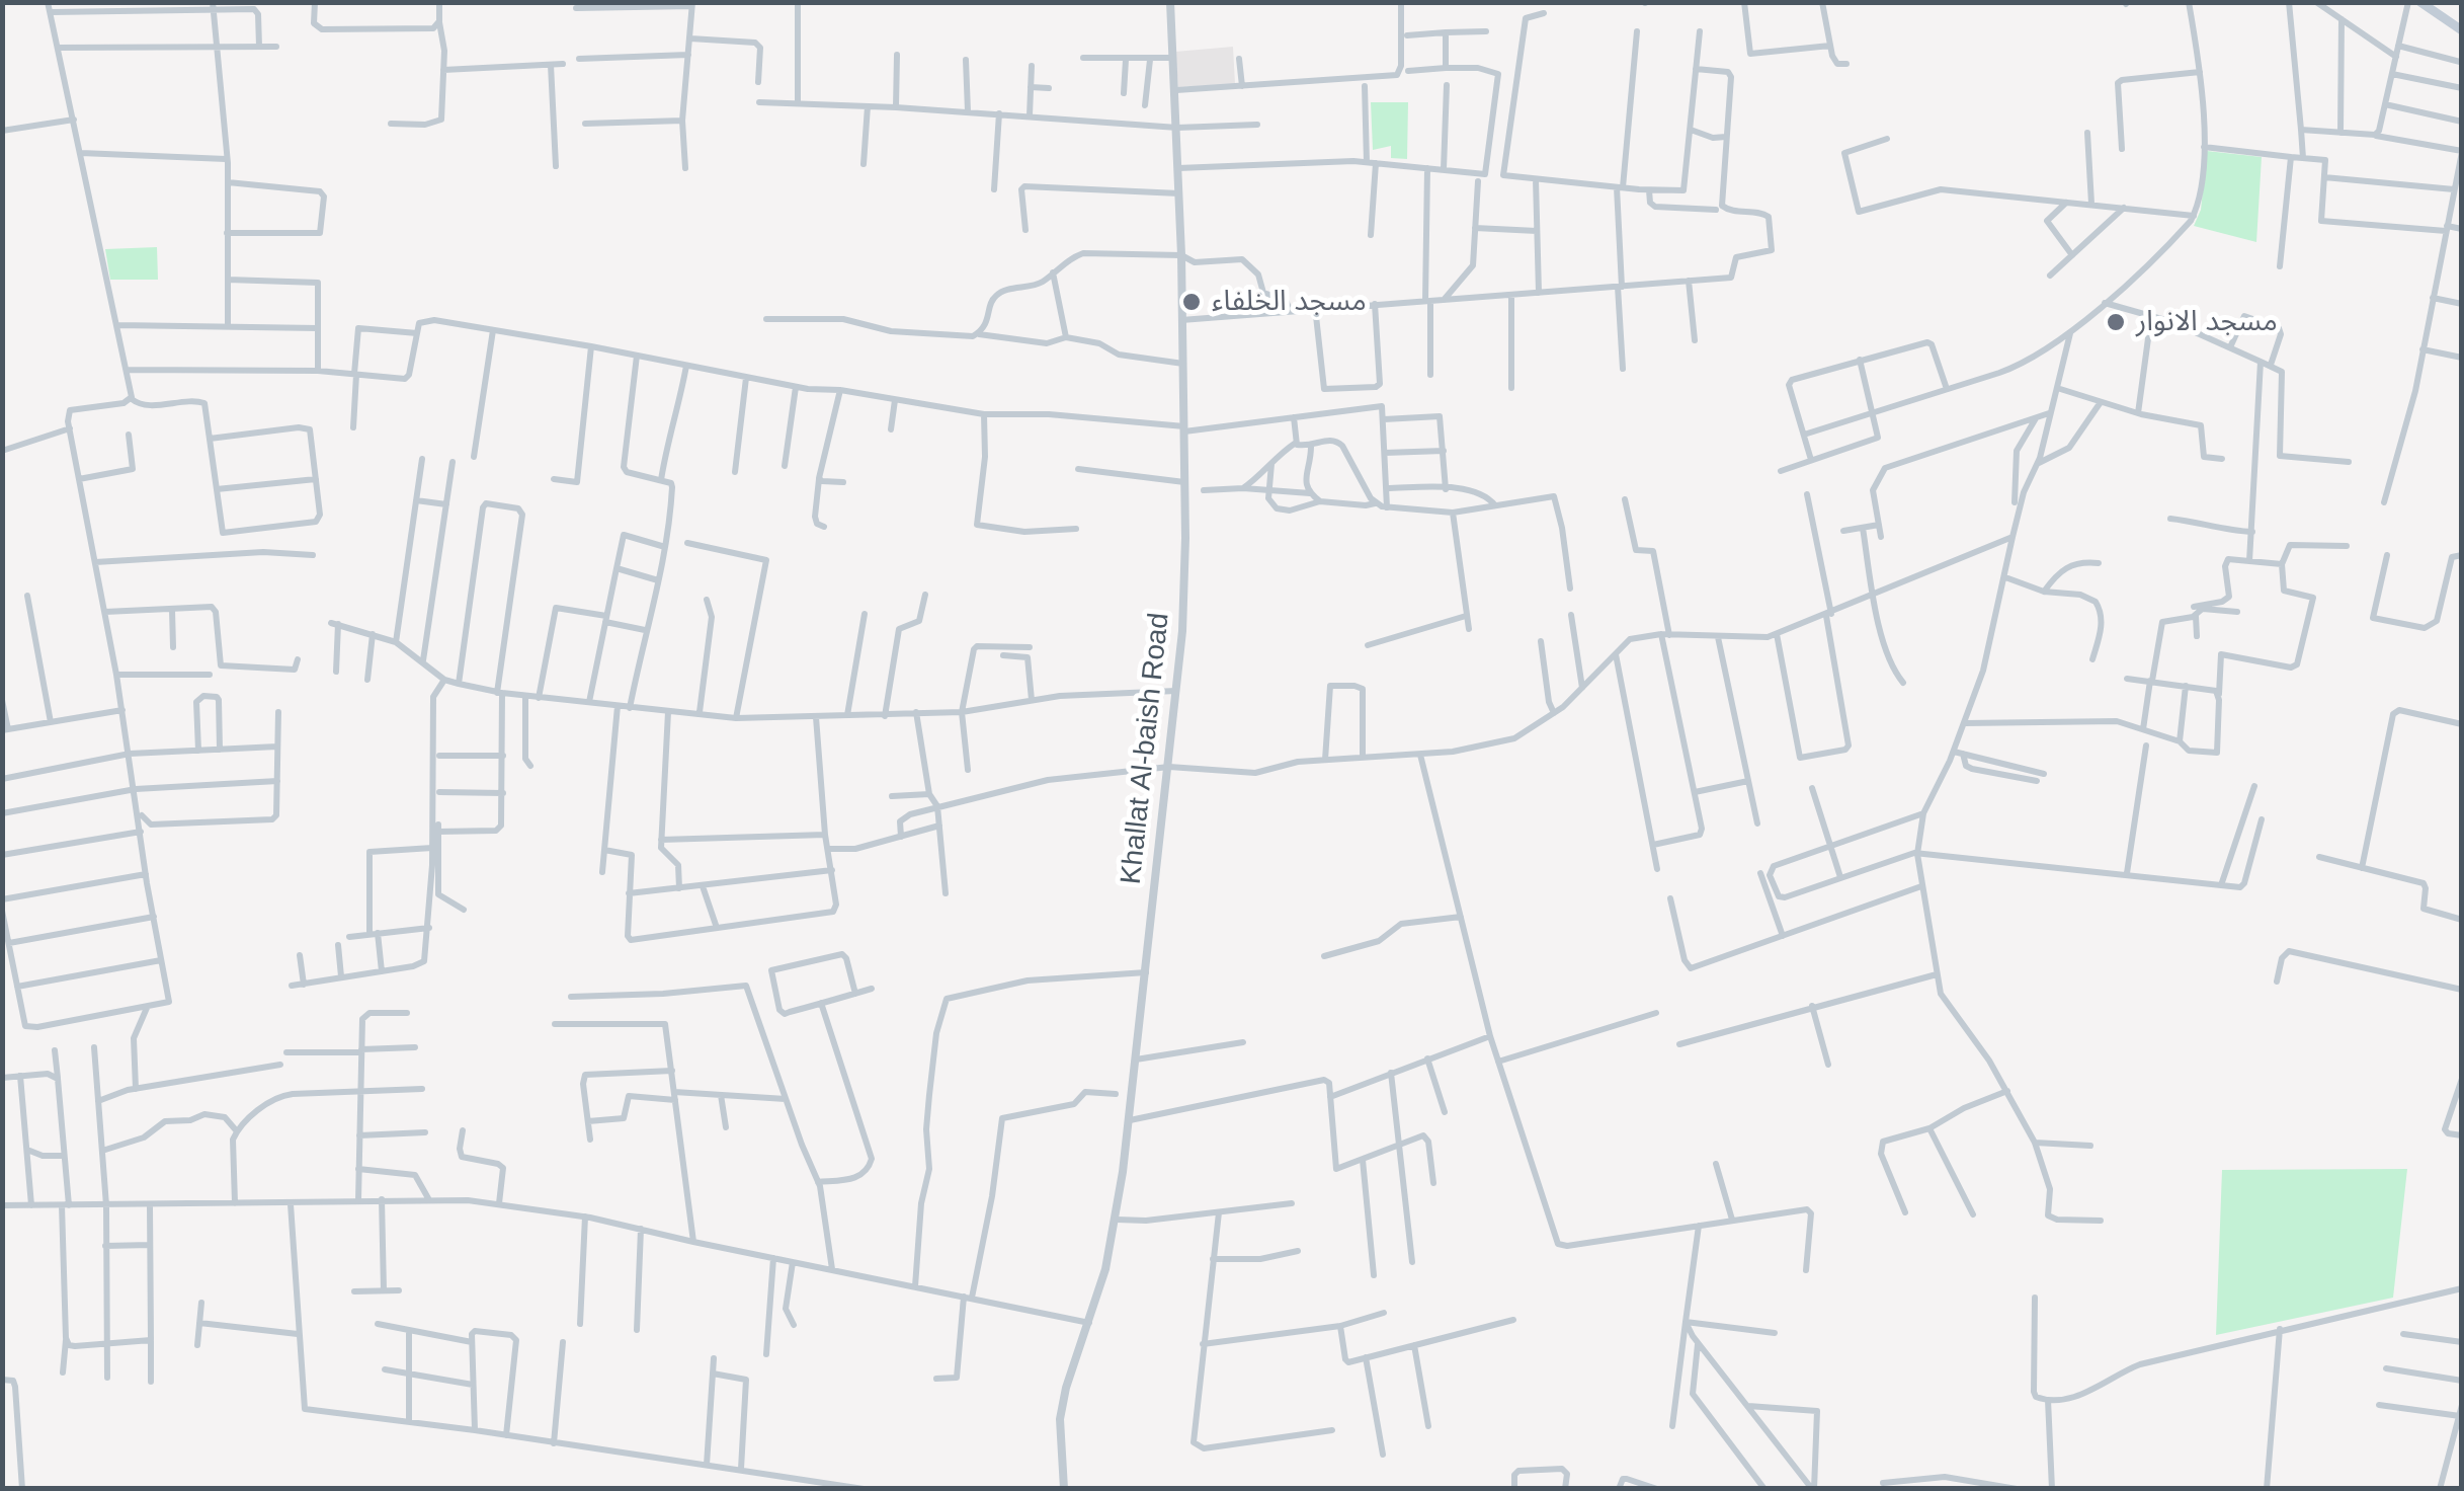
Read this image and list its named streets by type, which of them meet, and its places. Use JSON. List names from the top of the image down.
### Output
{
  "streets": {
    "street": ["Khallat Al-baish Road"]
  },
  "places": ["مسجد الخلفاء", "مسجد الانوار"]
}
